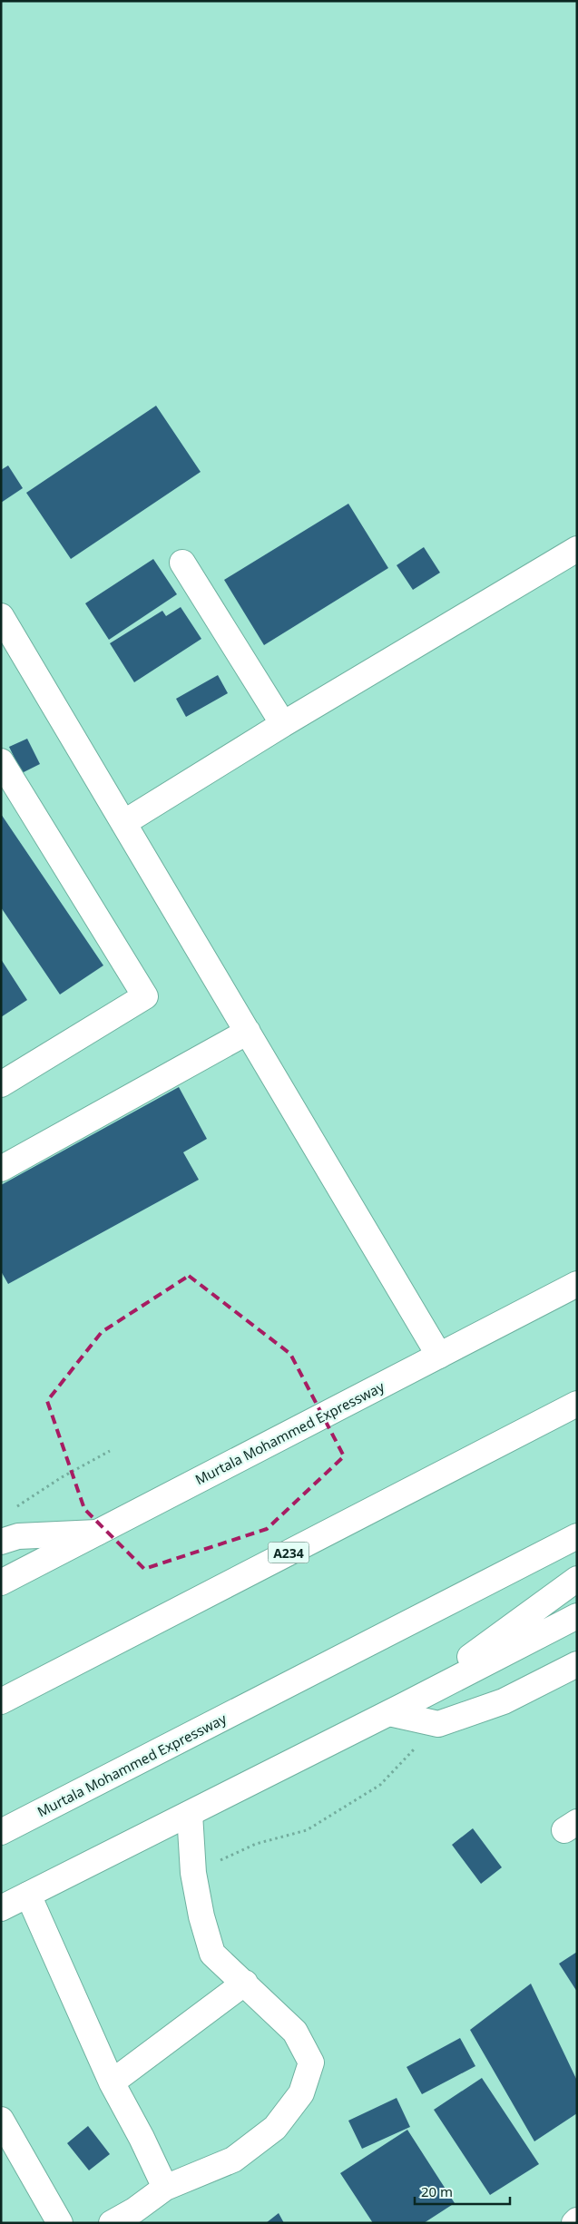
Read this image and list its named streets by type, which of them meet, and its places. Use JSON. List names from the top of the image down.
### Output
{
  "streets": {
    "main road": ["Murtala Mohammed Expressway", "A234"]
  },
  "scale_bar": "20 m"
}
